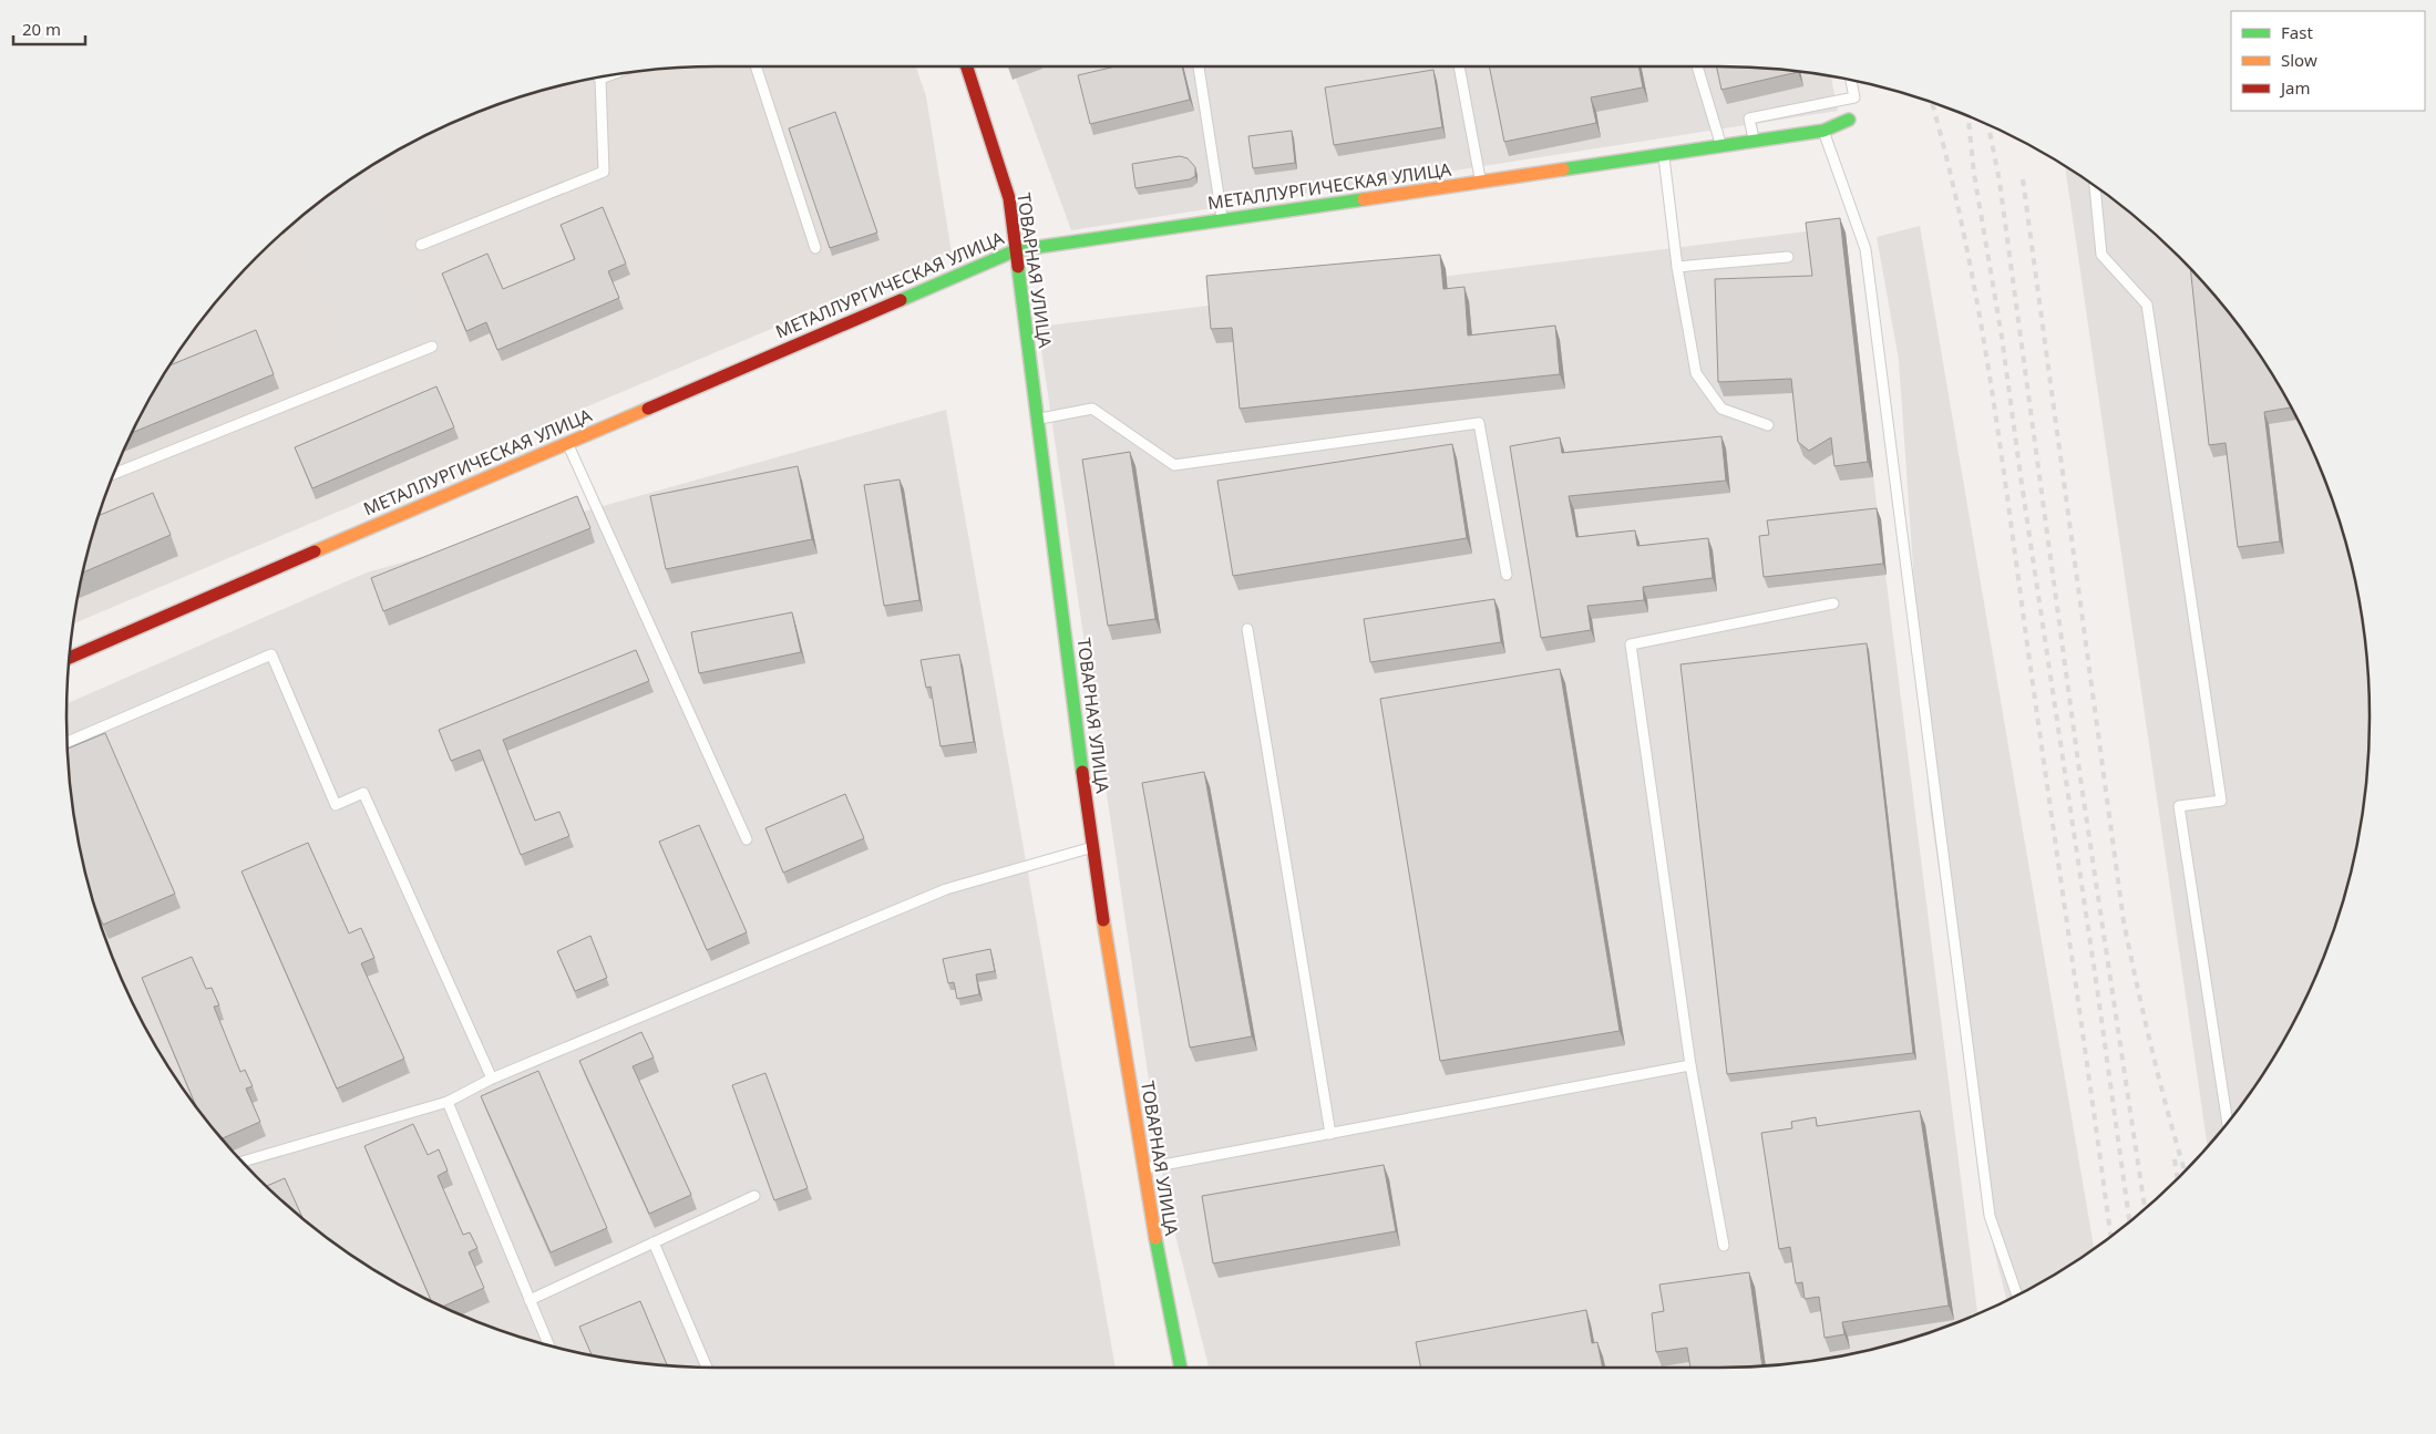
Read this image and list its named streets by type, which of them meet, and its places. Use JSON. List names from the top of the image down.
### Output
{
  "streets": {
    "street": ["МЕТАЛЛУРГИЧЕСКАЯ УЛИЦА", "ТОВАРНАЯ УЛИЦА"]
  },
  "crossings": [
    ["МЕТАЛЛУРГИЧЕСКАЯ УЛИЦА", "ТОВАРНАЯ УЛИЦА"]
  ],
  "legend": ["Fast", "Slow", "Jam"],
  "scale_bar": "20 m"
}
